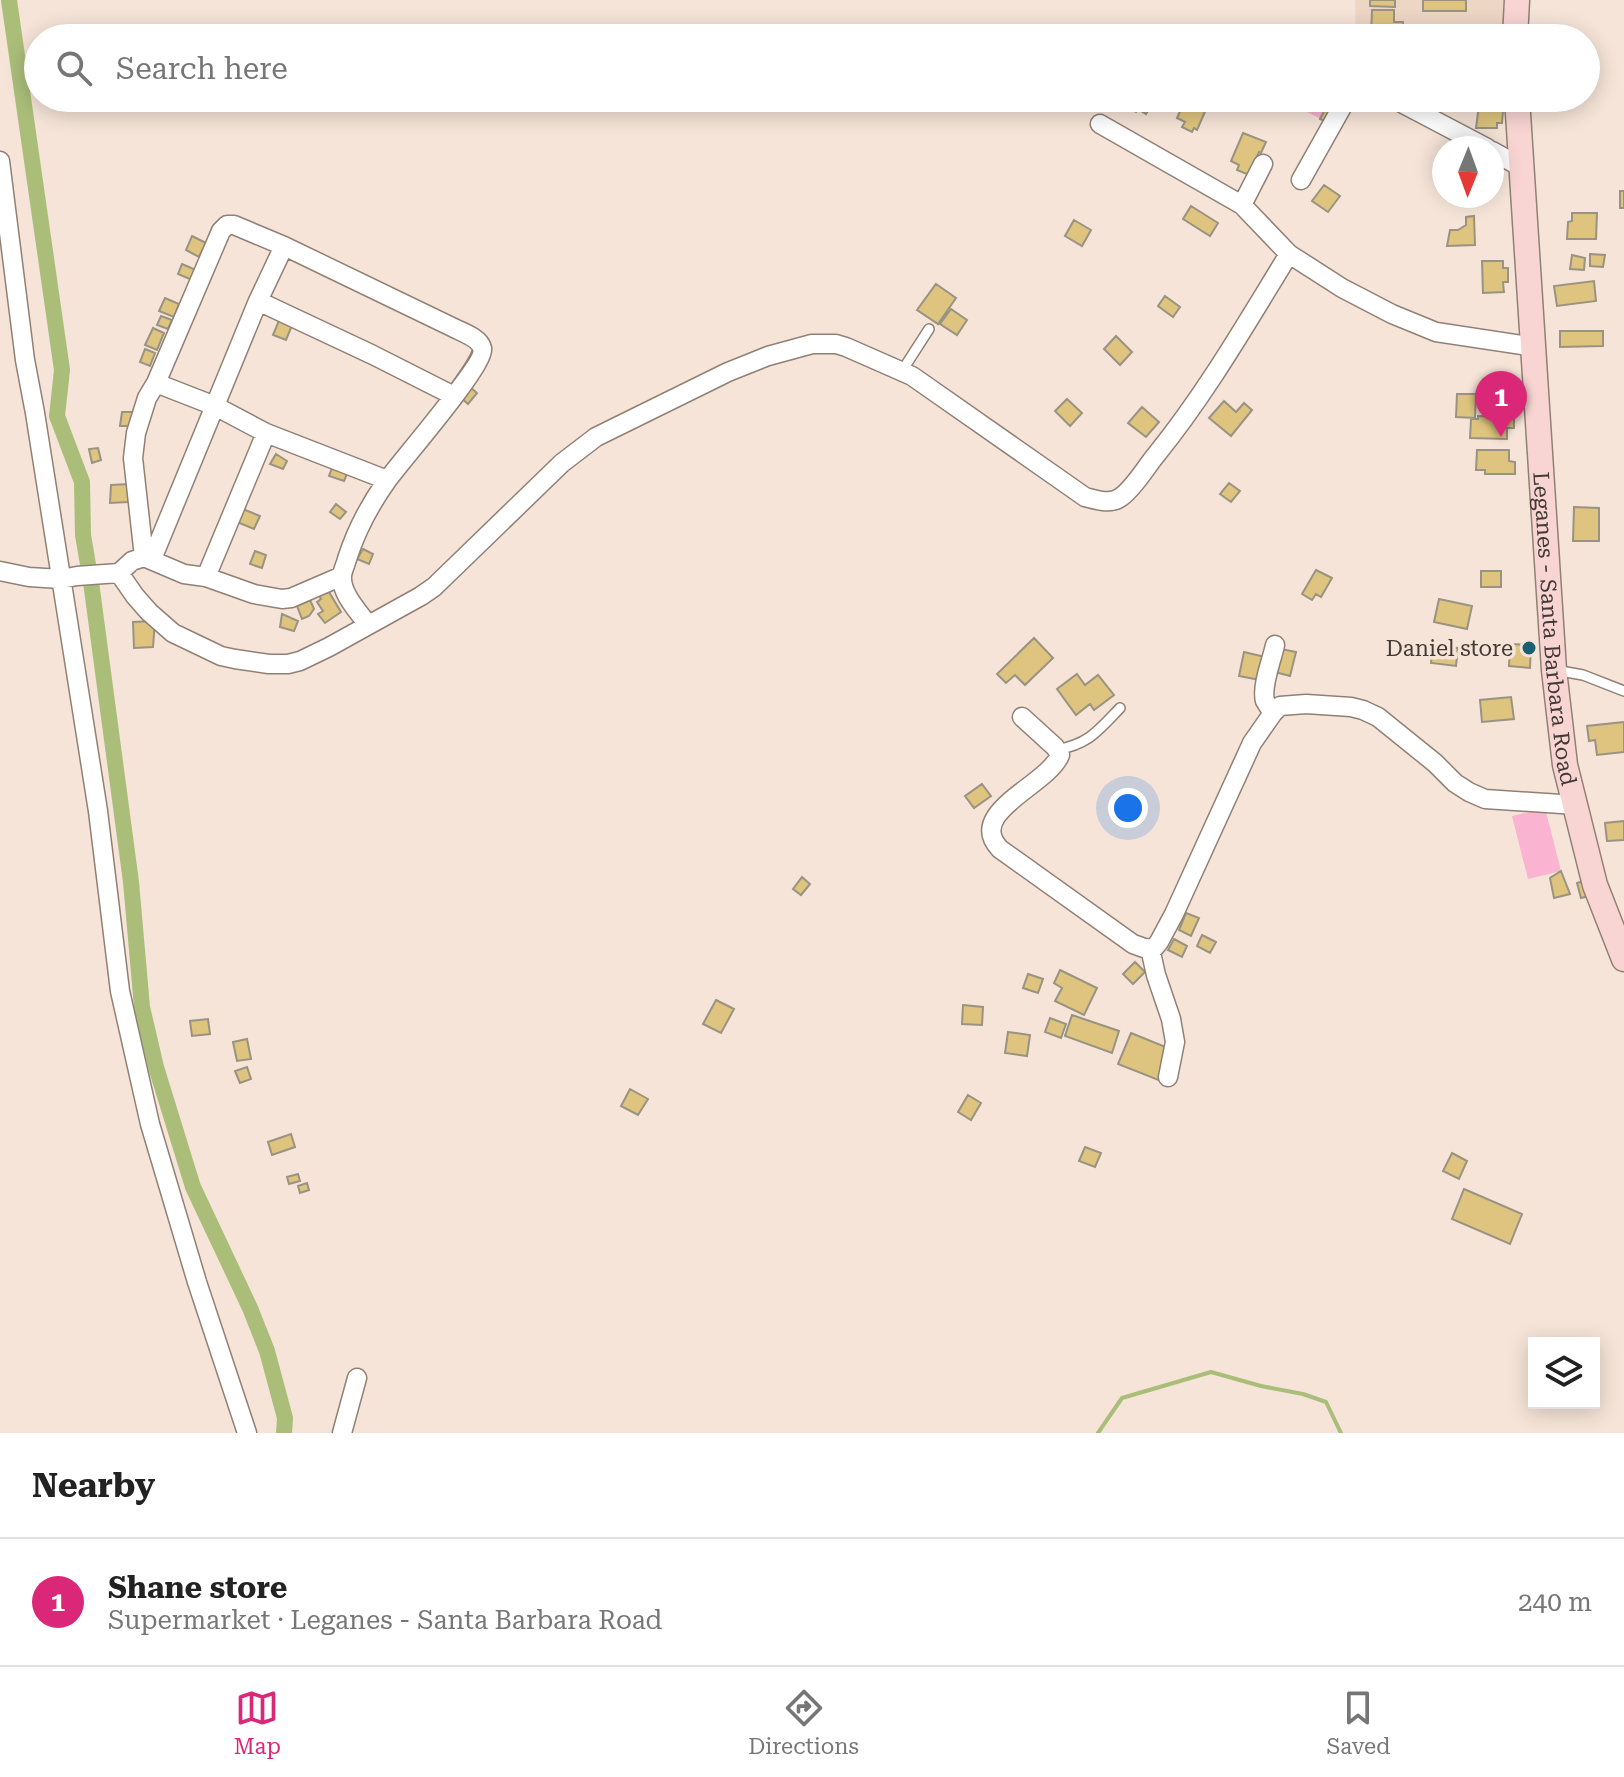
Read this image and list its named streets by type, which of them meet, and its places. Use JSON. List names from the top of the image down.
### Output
{
  "streets": {
    "main road": ["Leganes - Santa Barbara Road"]
  },
  "places": ["Daniel store"],
  "north": "bottom",
  "page": {
    "search": "Search here",
    "pins": "1",
    "heading": "Nearby",
    "list": [
      {
        "mark": "1",
        "name": "Shane store",
        "note": "Supermarket · Leganes - Santa Barbara Road",
        "value": "240 m"
      }
    ],
    "nav": ["Map", "Directions", "Saved"]
  }
}
